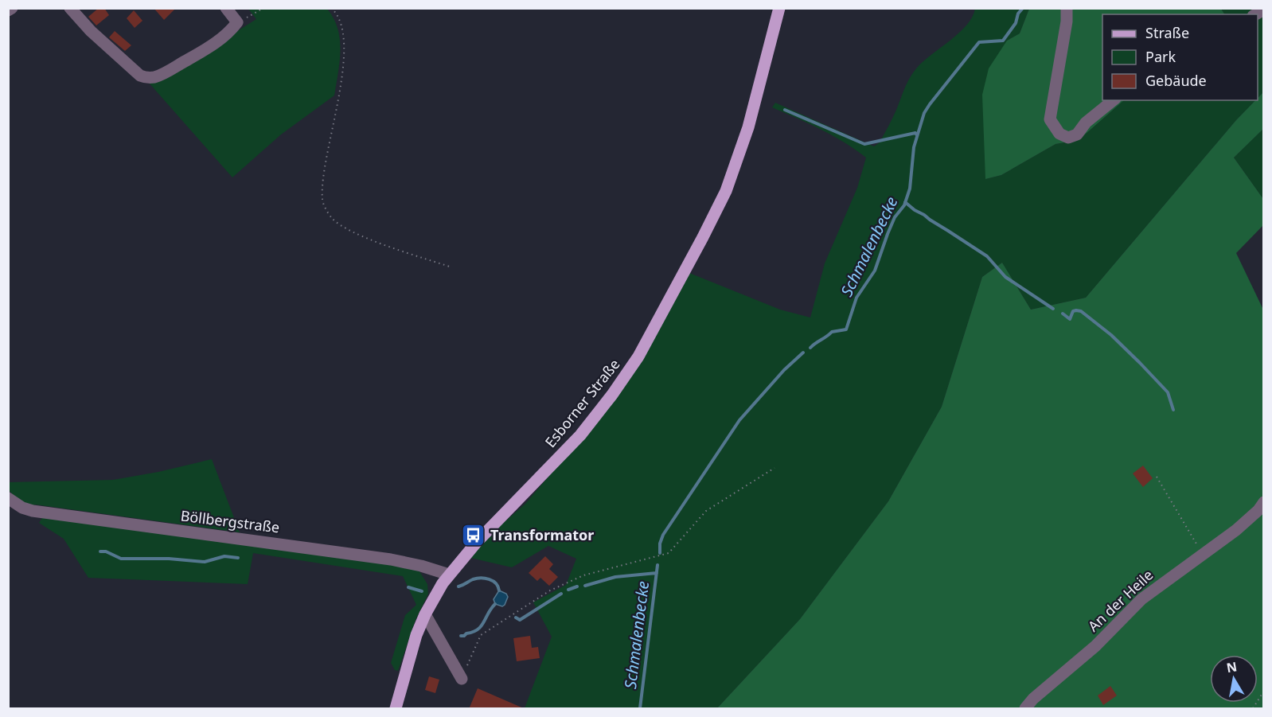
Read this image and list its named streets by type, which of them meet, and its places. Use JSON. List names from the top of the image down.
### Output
{
  "streets": {
    "main road": ["Esborner Straße"],
    "street": ["Böllbergstraße", "An der Heile"]
  },
  "crossings": [
    ["Esborner Straße", "Böllbergstraße"]
  ],
  "water": ["Schmalenbecke"],
  "places": {
    "bus stop": ["Transformator"]
  },
  "legend": ["Straße", "Park", "Gebäude"],
  "north": "top"
}
